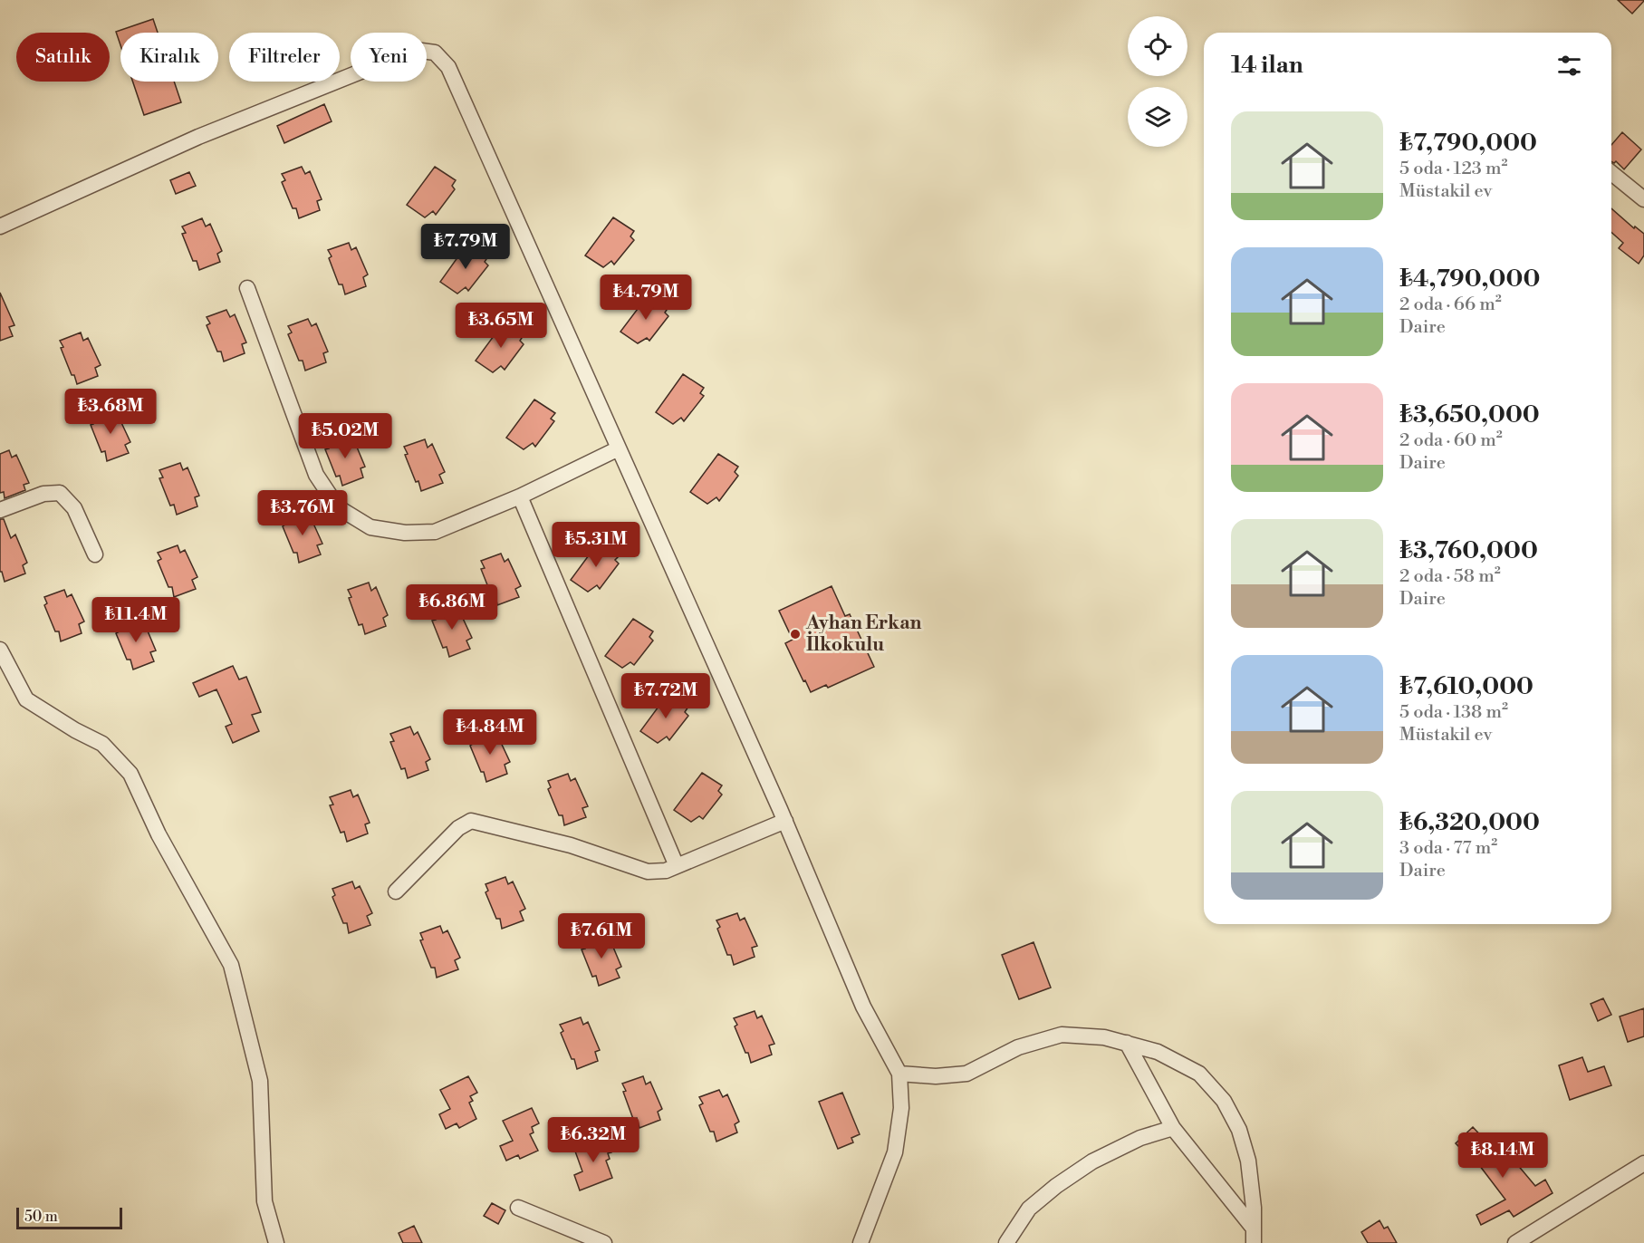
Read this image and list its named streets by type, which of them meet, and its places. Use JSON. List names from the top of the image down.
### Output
{
  "places": ["Ayhan Erkan İlkokulu"],
  "scale_bar": "50 m",
  "page": {
    "chip": [
      "Satılık",
      "Kiralık",
      "Filtreler",
      "Yeni"
    ],
    "heading": "14 ilan",
    "list": [
      {
        "name": "₺7,790,000",
        "note": "5 oda · 123 m² · Müstakil ev"
      },
      {
        "name": "₺4,790,000",
        "note": "2 oda · 66 m² · Daire"
      },
      {
        "name": "₺3,650,000",
        "note": "2 oda · 60 m² · Daire"
      },
      {
        "name": "₺3,760,000",
        "note": "2 oda · 58 m² · Daire"
      },
      {
        "name": "₺7,610,000",
        "note": "5 oda · 138 m² · Müstakil ev"
      },
      {
        "name": "₺6,320,000",
        "note": "3 oda · 77 m² · Daire"
      }
    ],
    "price": [
      "₺7.79M",
      "₺4.79M",
      "₺3.65M",
      "₺3.68M",
      "₺5.02M",
      "₺3.76M",
      "₺5.31M",
      "₺6.86M",
      "₺11.4M",
      "₺7.72M",
      "₺4.84M",
      "₺7.61M",
      "₺6.32M",
      "₺8.14M"
    ],
    "scale": "50 m"
  }
}
